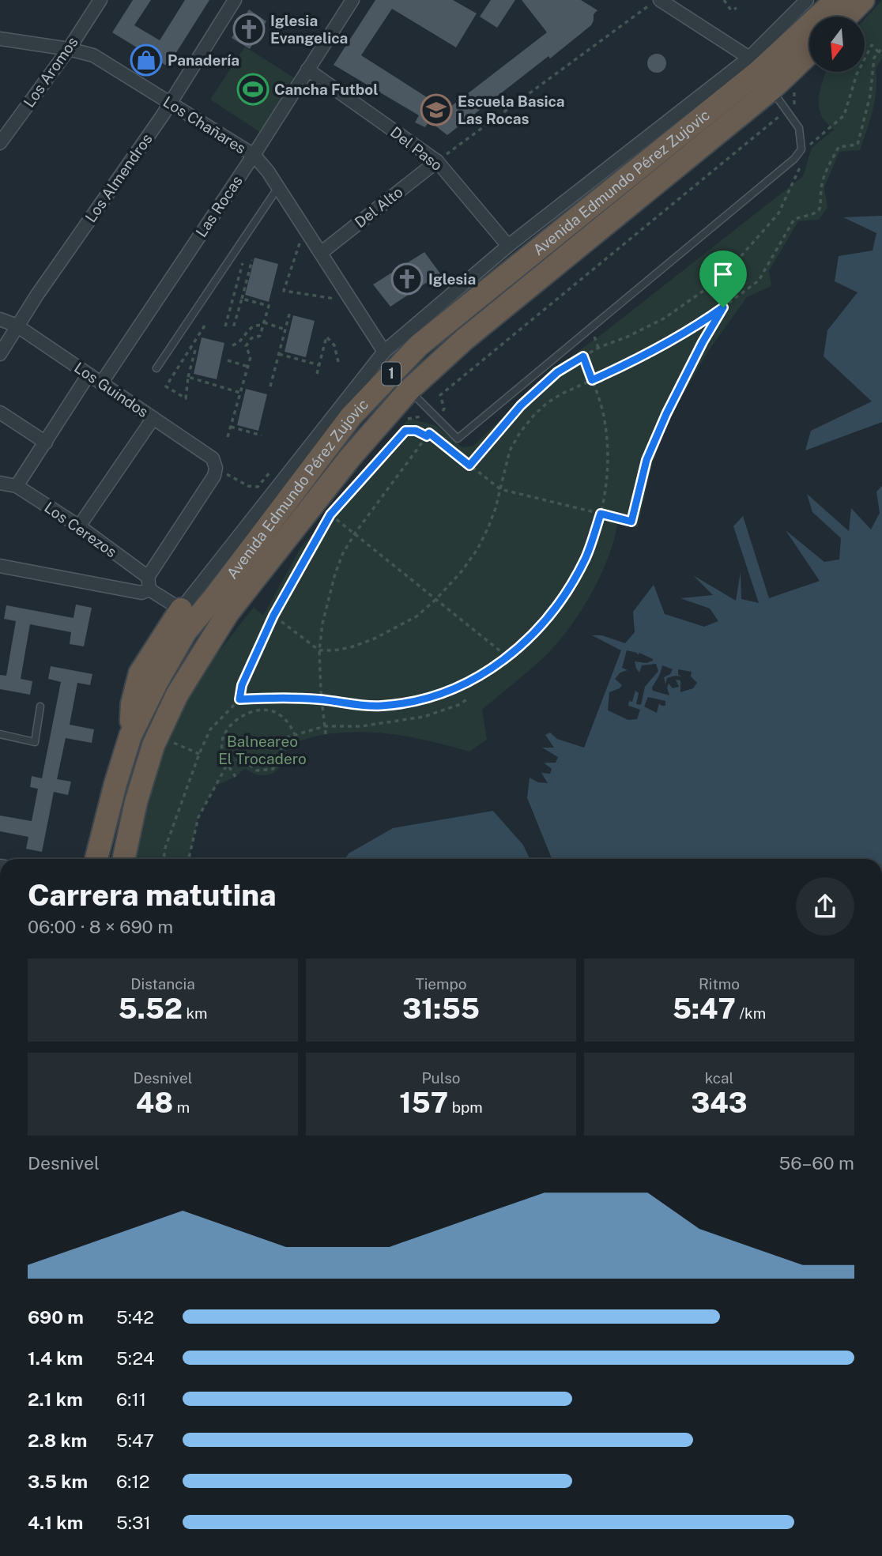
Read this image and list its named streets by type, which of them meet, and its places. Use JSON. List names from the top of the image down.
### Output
{
  "streets": {
    "highway": ["Avenida Edmundo Pérez Zujovic", "1"],
    "street": [
      "Los Aromos",
      "Los Chañares",
      "Del Paso",
      "Los Almendros",
      "Las Rocas",
      "Del Alto",
      "Los Guindos",
      "Los Cerezos"
    ]
  },
  "crossings": [
    ["Los Aromos", "Los Chañares"],
    ["Los Chañares", "Los Almendros"],
    ["Los Chañares", "Avenida Edmundo Pérez Zujovic"],
    ["Los Chañares", "Las Rocas"],
    ["Los Chañares", "Del Alto"],
    ["Del Paso", "Avenida Edmundo Pérez Zujovic"],
    ["Del Paso", "Las Rocas"],
    ["Del Paso", "Del Alto"],
    ["Los Almendros", "Los Guindos"],
    ["Avenida Edmundo Pérez Zujovic", "Los Cerezos"],
    ["Las Rocas", "Los Guindos"]
  ],
  "parks": ["Balneareo El Trocadero"],
  "places": {
    "church": ["Iglesia Evangelica", "Iglesia"],
    "shop": ["Panadería"],
    "sports": ["Cancha Futbol"],
    "school or university": ["Escuela Basica Las Rocas"]
  },
  "north": "bottom",
  "page": {
    "heading": ["Carrera matutina", "06:00 · 8 × 690 m"],
    "stats": [
      ["Distancia", "5.52 km"],
      ["Tiempo", "31:55"],
      ["Ritmo", "5:47 /km"],
      ["Desnivel", "48 m"],
      ["Pulso", "157 bpm"],
      ["kcal", "343"]
    ],
    "chart": ["Desnivel", "56–60 m"],
    "list": [
      {
        "name": "690 m",
        "note": "5:42"
      },
      {
        "name": "1.4 km",
        "note": "5:24"
      },
      {
        "name": "2.1 km",
        "note": "6:11"
      },
      {
        "name": "2.8 km",
        "note": "5:47"
      },
      {
        "name": "3.5 km",
        "note": "6:12"
      },
      {
        "name": "4.1 km",
        "note": "5:31"
      }
    ]
  }
}
